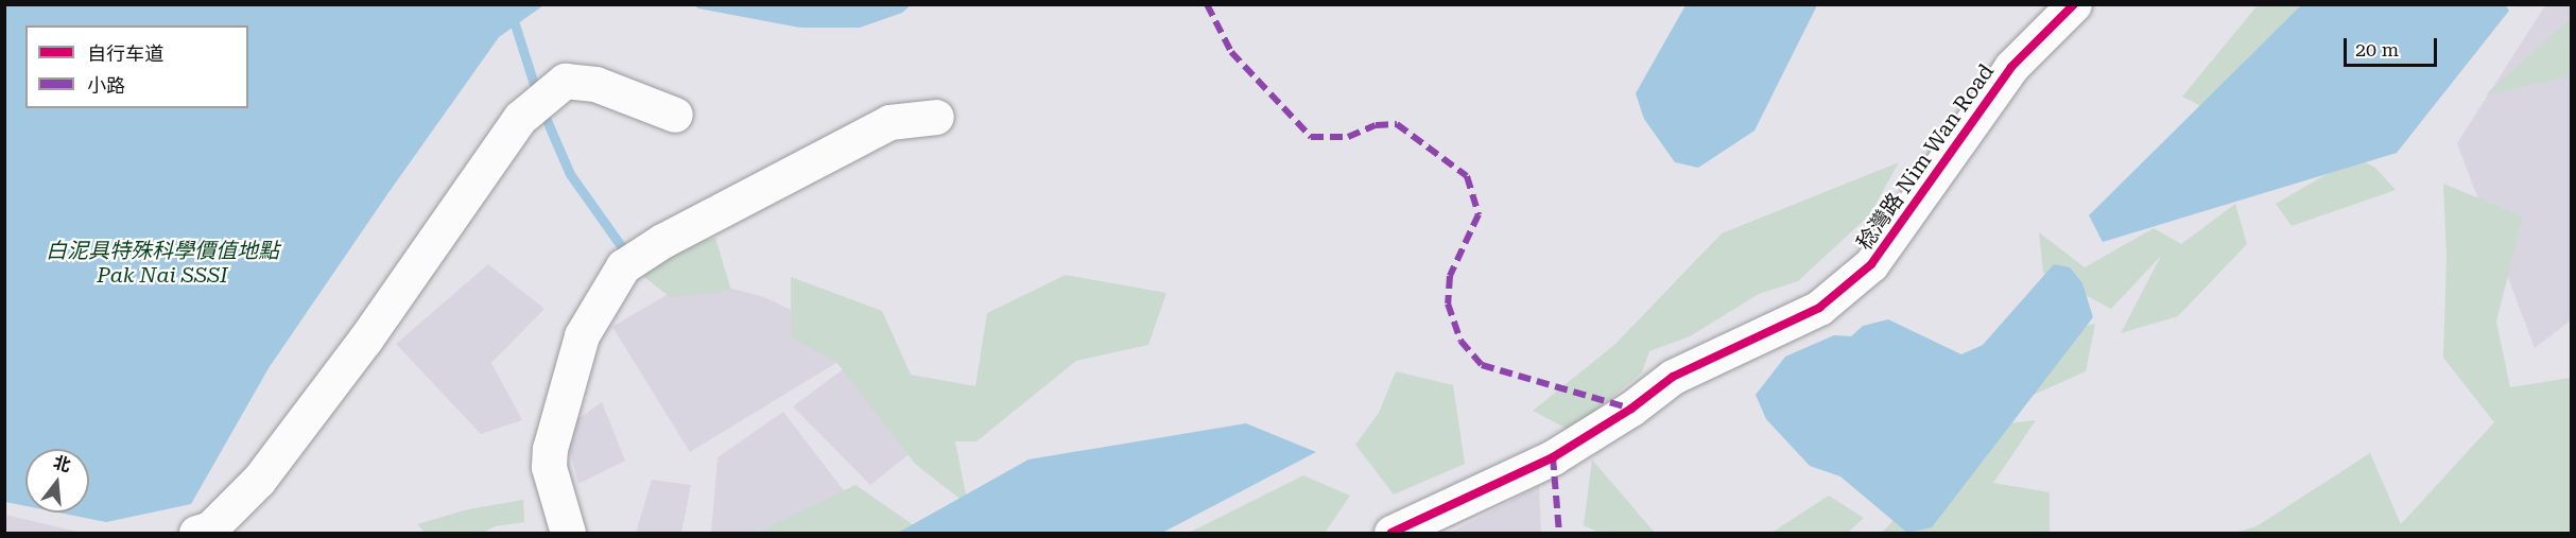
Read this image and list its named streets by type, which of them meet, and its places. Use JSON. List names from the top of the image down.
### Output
{
  "streets": {
    "street": ["稔灣路 Nim Wan Road"]
  },
  "parks": ["白泥具特殊科學價值地點 Pak Nai SSSI"],
  "legend": ["自行车道", "小路"],
  "scale_bar": "20 m",
  "north": "top"
}
